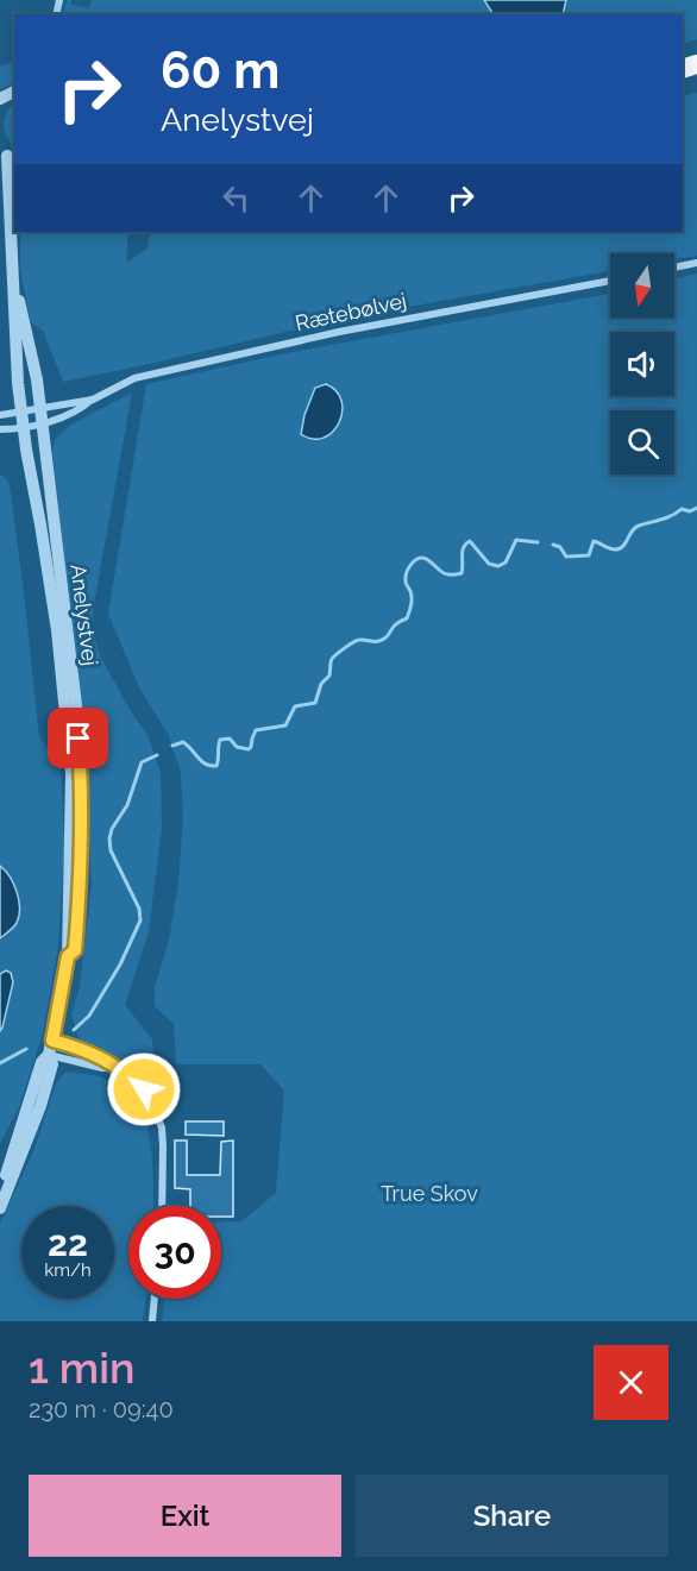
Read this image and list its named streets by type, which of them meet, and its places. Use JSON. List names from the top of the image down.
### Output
{
  "streets": {
    "street": ["Rætebølvej", "Anelystvej"]
  },
  "crossings": [
    ["Rætebølvej", "Anelystvej"]
  ],
  "parks": ["True Skov"],
  "north": "bottom",
  "page": {
    "turn": ["60 m", "Anelystvej"],
    "speed": "22 km/h",
    "limit": "30",
    "heading": ["1 min", "230 m · 09:40"],
    "buttons": ["Exit", "Share"]
  }
}
